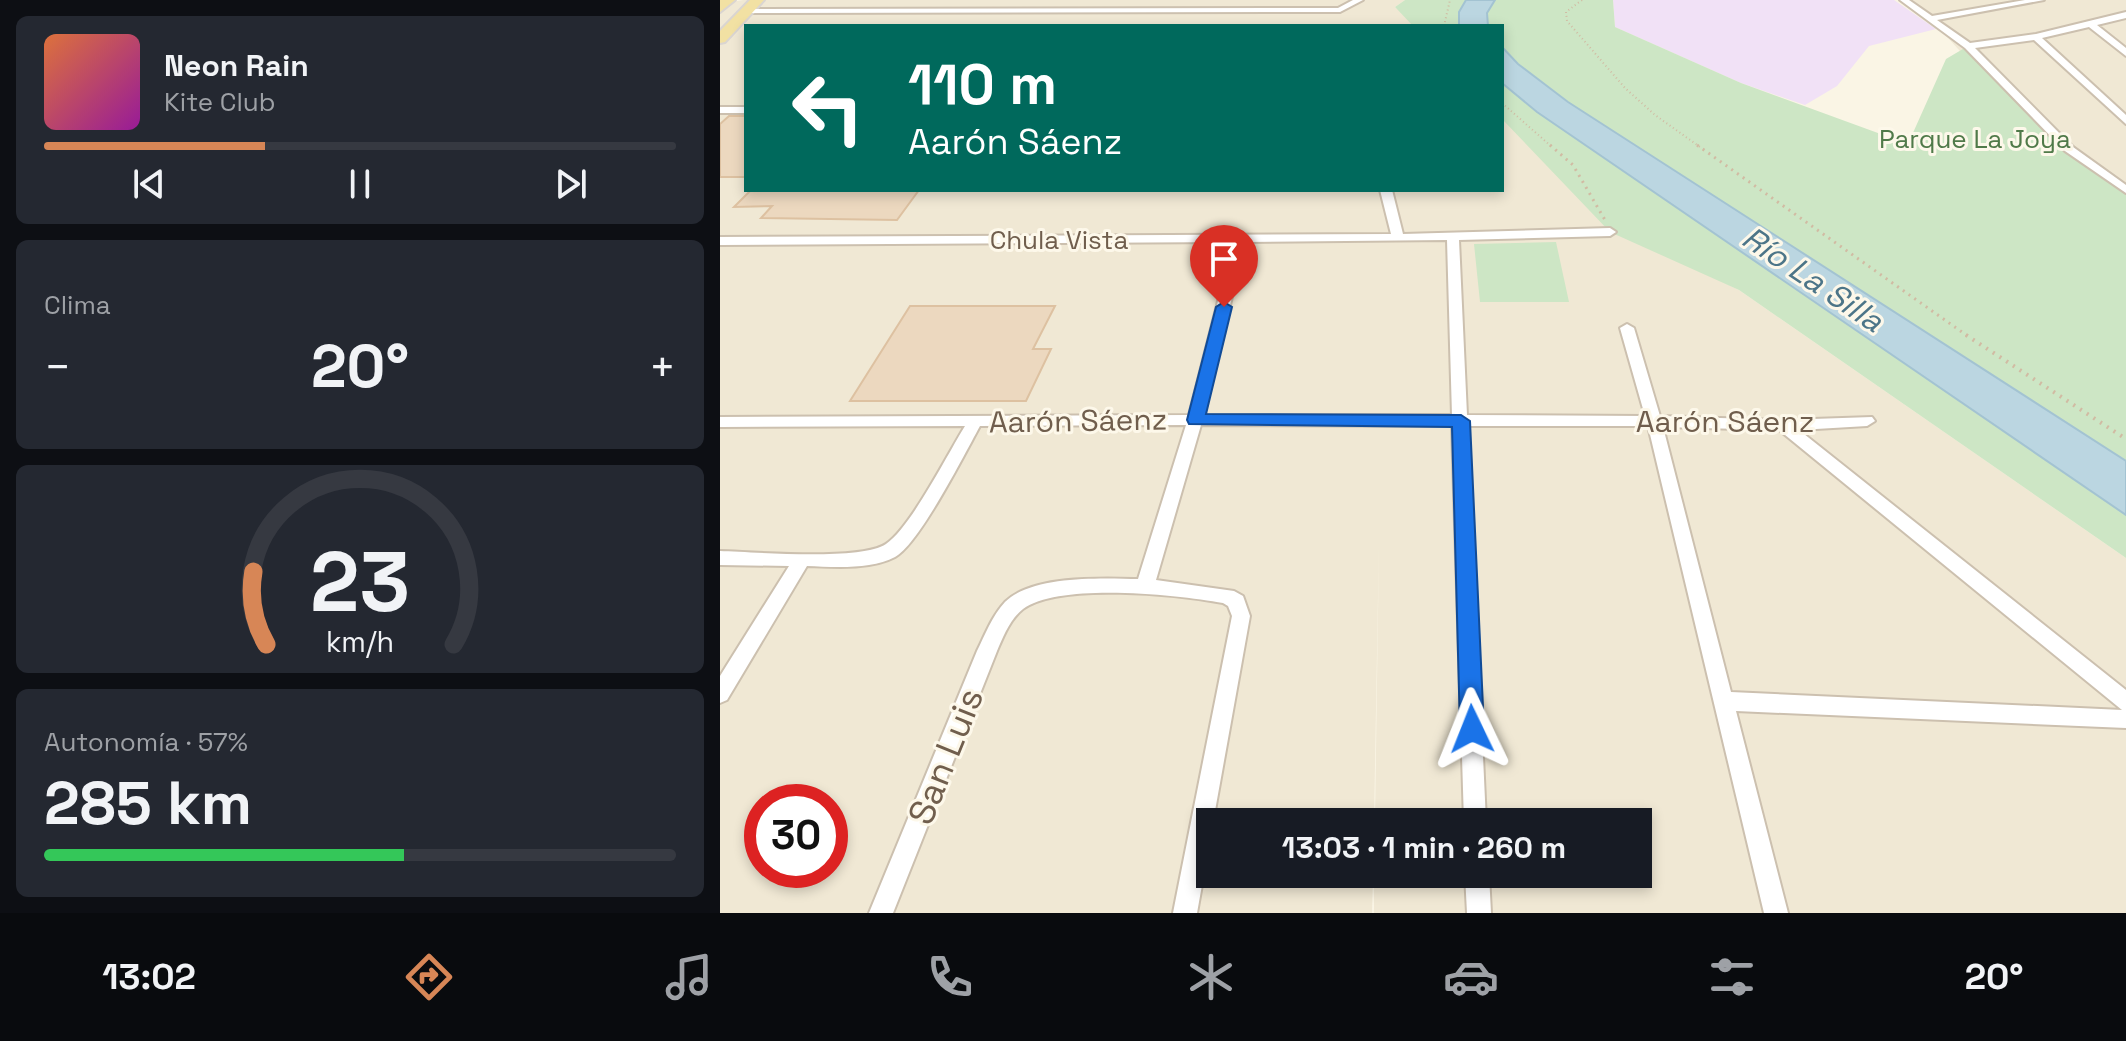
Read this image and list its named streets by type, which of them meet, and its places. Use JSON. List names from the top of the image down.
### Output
{
  "streets": {
    "street": ["Chula Vista", "Aarón Sáenz", "San Luis"]
  },
  "water": ["Río La Silla"],
  "parks": ["Parque La Joya"],
  "page": {
    "turn": ["110 m", "Aarón Sáenz"],
    "song": ["Neon Rain", "Kite Club"],
    "tile": [
      "Clima",
      ["Autonomía · 57%", "285 km"]
    ],
    "heat": ["−", "20°", "+"],
    "limit": "30",
    "trip": "13:03 · 1 min · 260 m",
    "tabs": ["13:02", "20°"],
    "gauge": ["23", "km/h"]
  }
}
